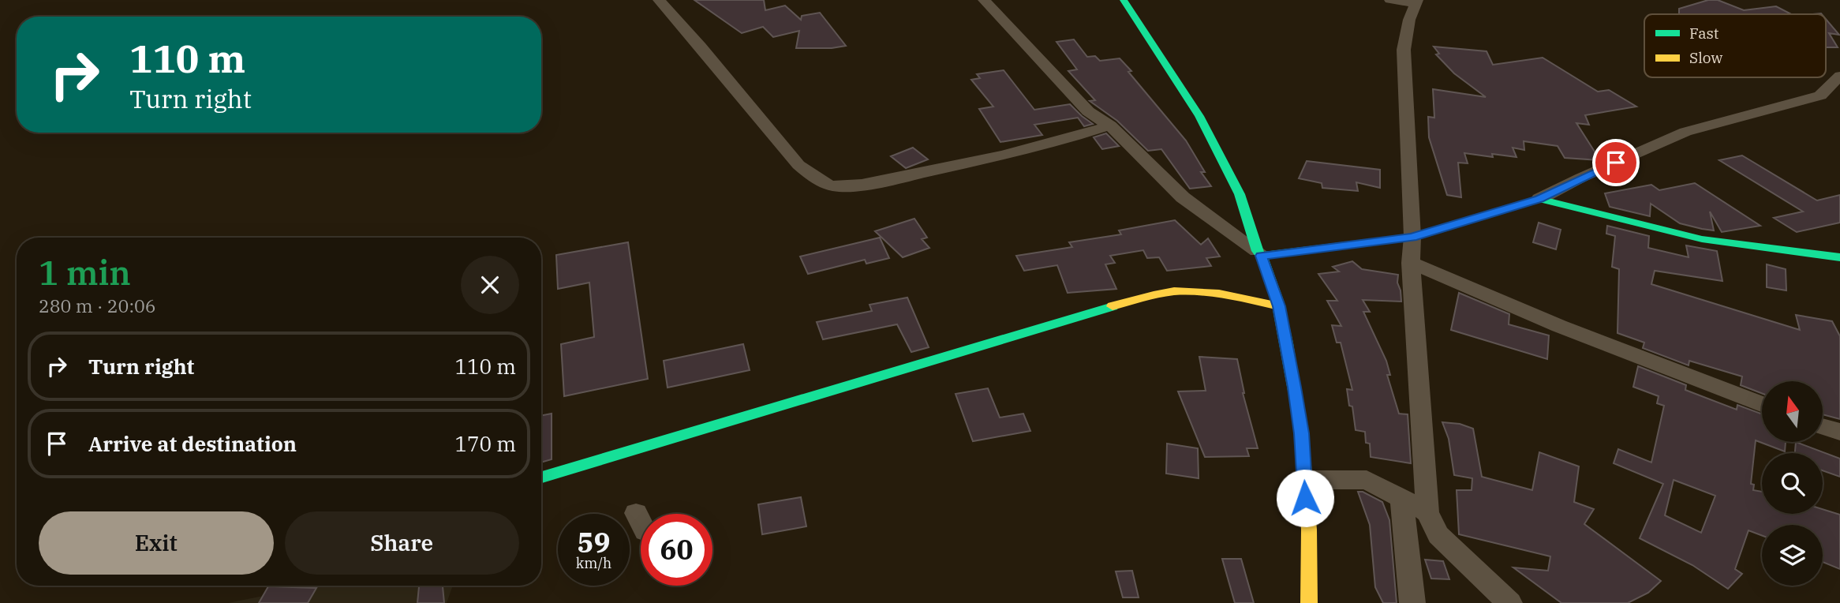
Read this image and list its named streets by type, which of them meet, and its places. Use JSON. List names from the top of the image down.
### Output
{
  "legend": ["Fast", "Slow"],
  "north": "top",
  "page": {
    "turn": ["110 m", "Turn right"],
    "heading": ["1 min", "280 m · 20:06"],
    "list": [
      {
        "name": "Turn right",
        "value": "110 m"
      },
      {
        "name": "Arrive at destination",
        "value": "170 m"
      }
    ],
    "buttons": ["Exit", "Share"],
    "speed": "59 km/h",
    "limit": "60"
  }
}
